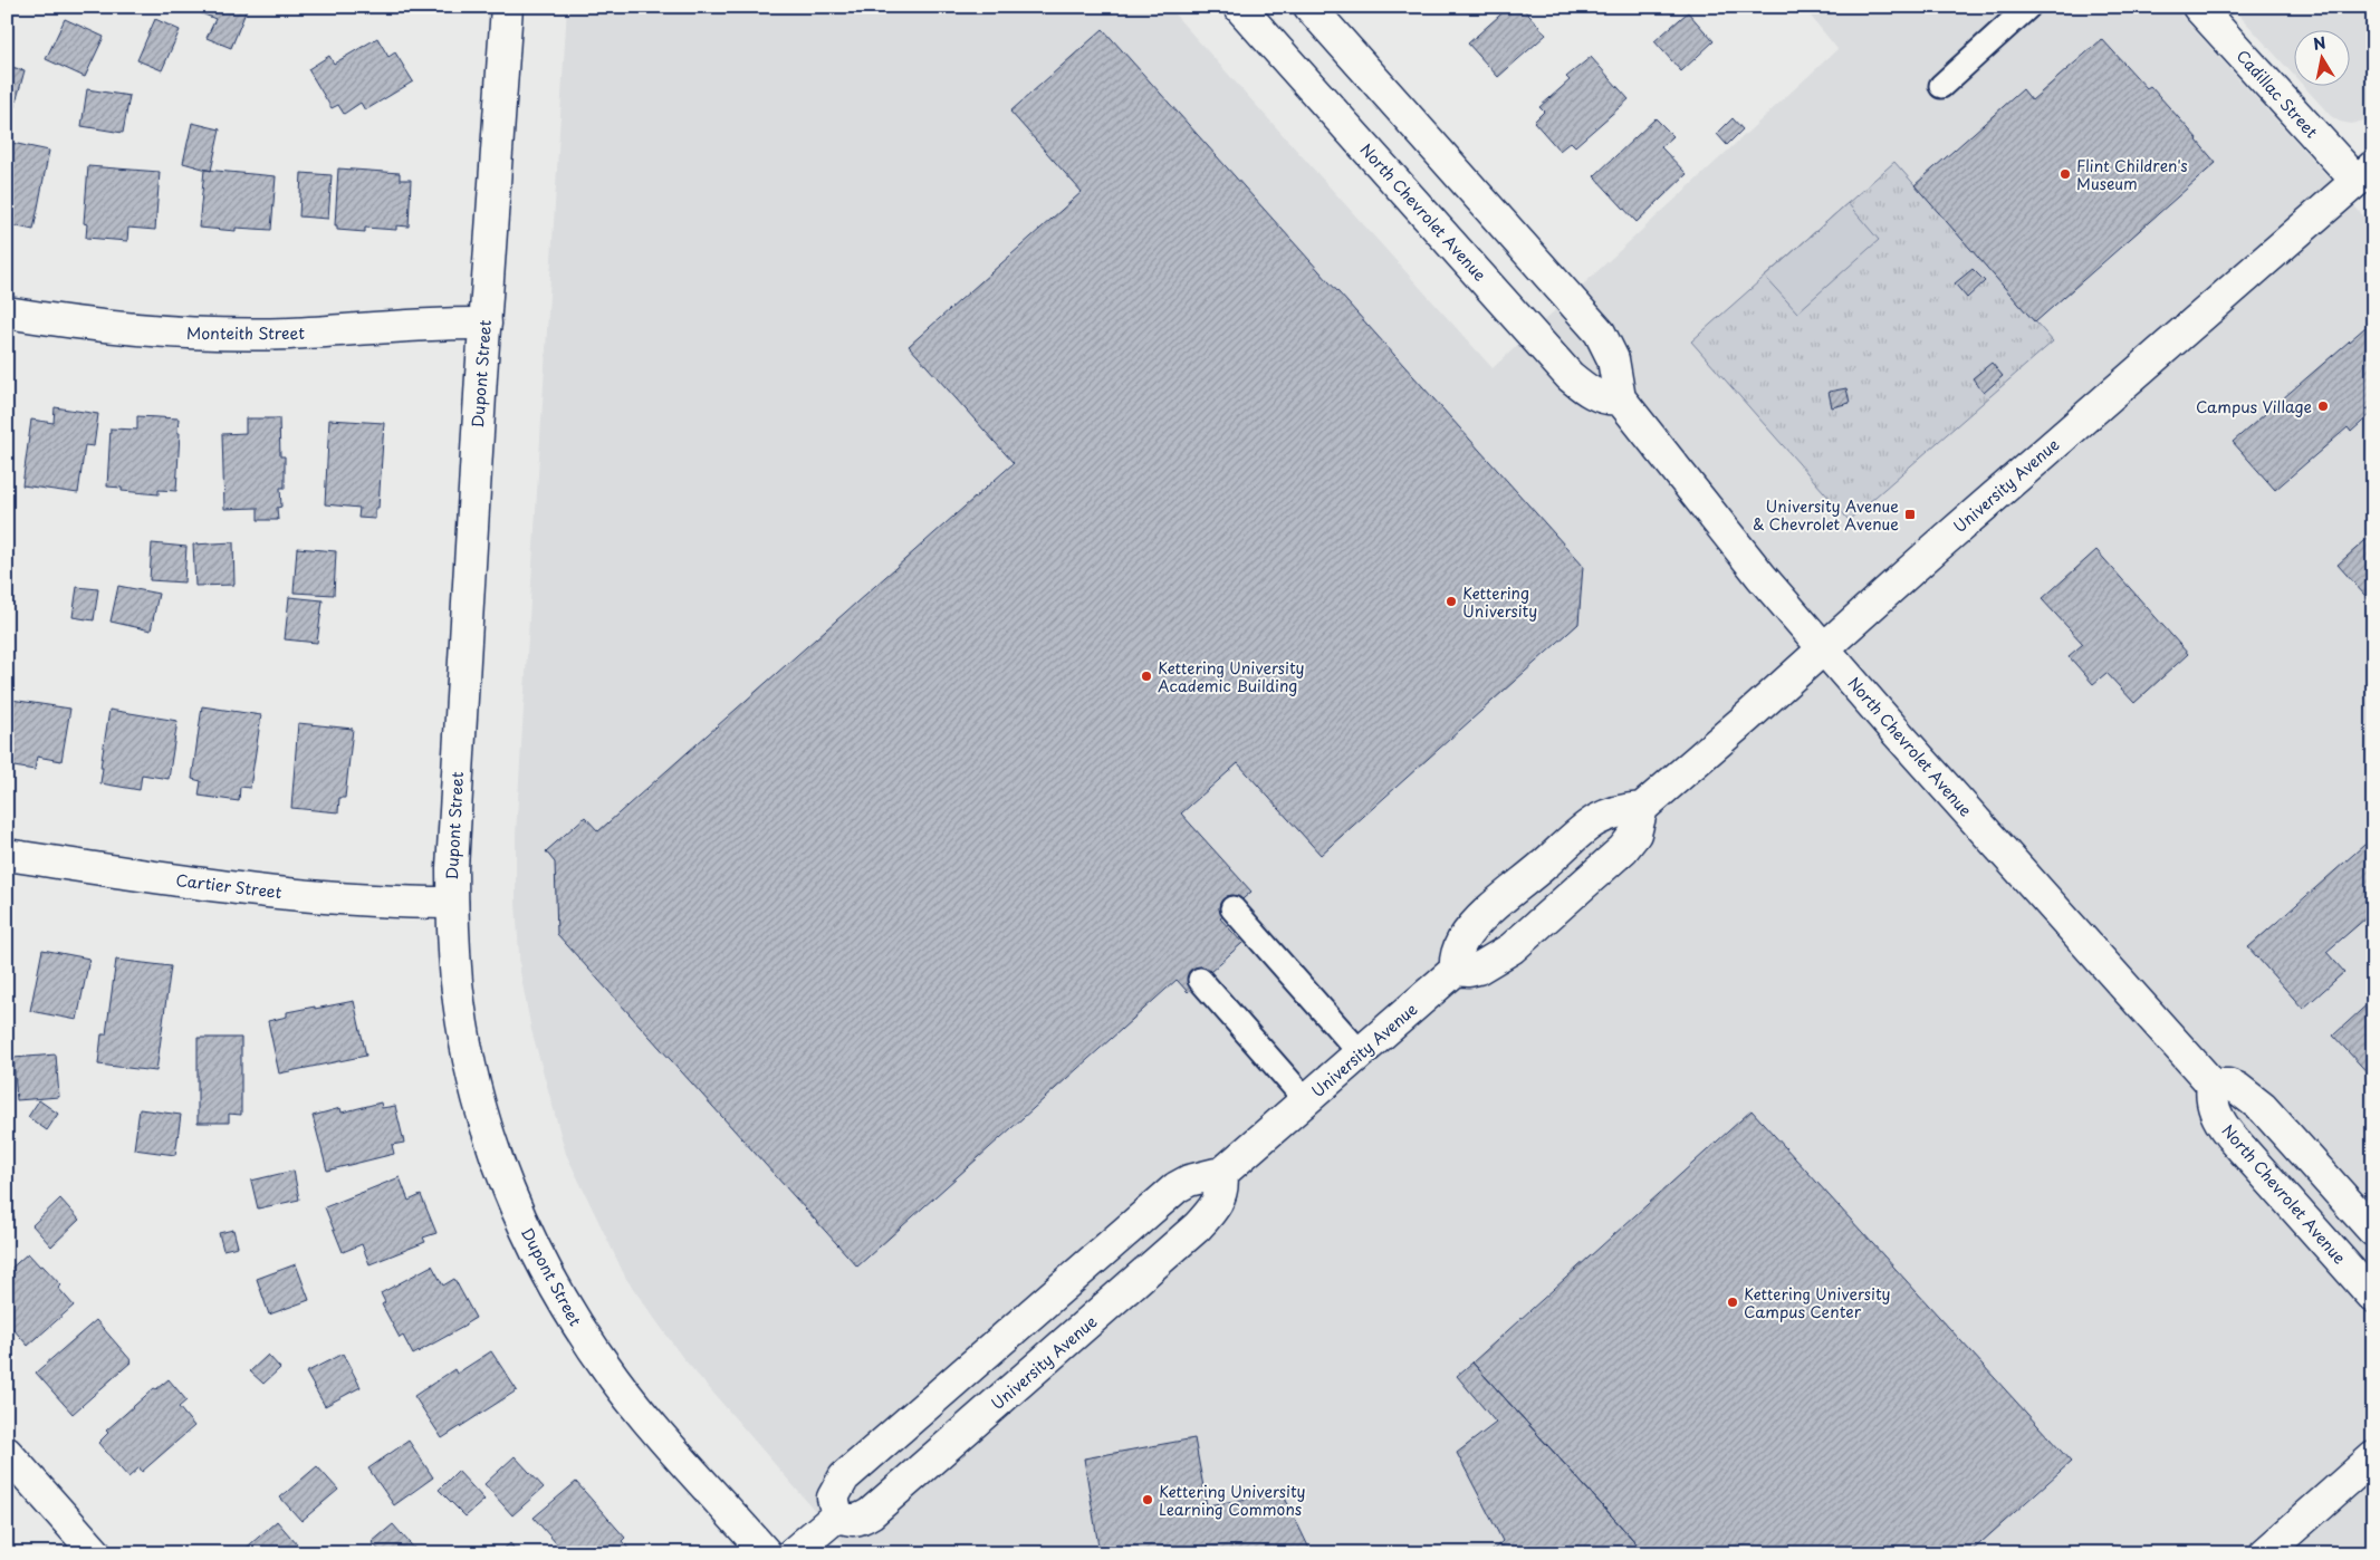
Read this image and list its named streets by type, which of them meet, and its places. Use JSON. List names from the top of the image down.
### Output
{
  "streets": {
    "street": [
      "Cadillac Street",
      "North Chevrolet Avenue",
      "Monteith Street",
      "Dupont Street",
      "University Avenue",
      "Cartier Street"
    ]
  },
  "crossings": [
    ["Cadillac Street", "University Avenue"],
    ["North Chevrolet Avenue", "University Avenue"],
    ["Monteith Street", "Dupont Street"],
    ["Dupont Street", "Cartier Street"]
  ],
  "places": {
    "other": [
      "Flint Children's Museum",
      "Campus Village",
      "Kettering University",
      "Kettering University Academic Building",
      "Kettering University Campus Center",
      "Kettering University Learning Commons"
    ],
    "transit": ["University Avenue & Chevrolet Avenue"]
  },
  "north": "top"
}
